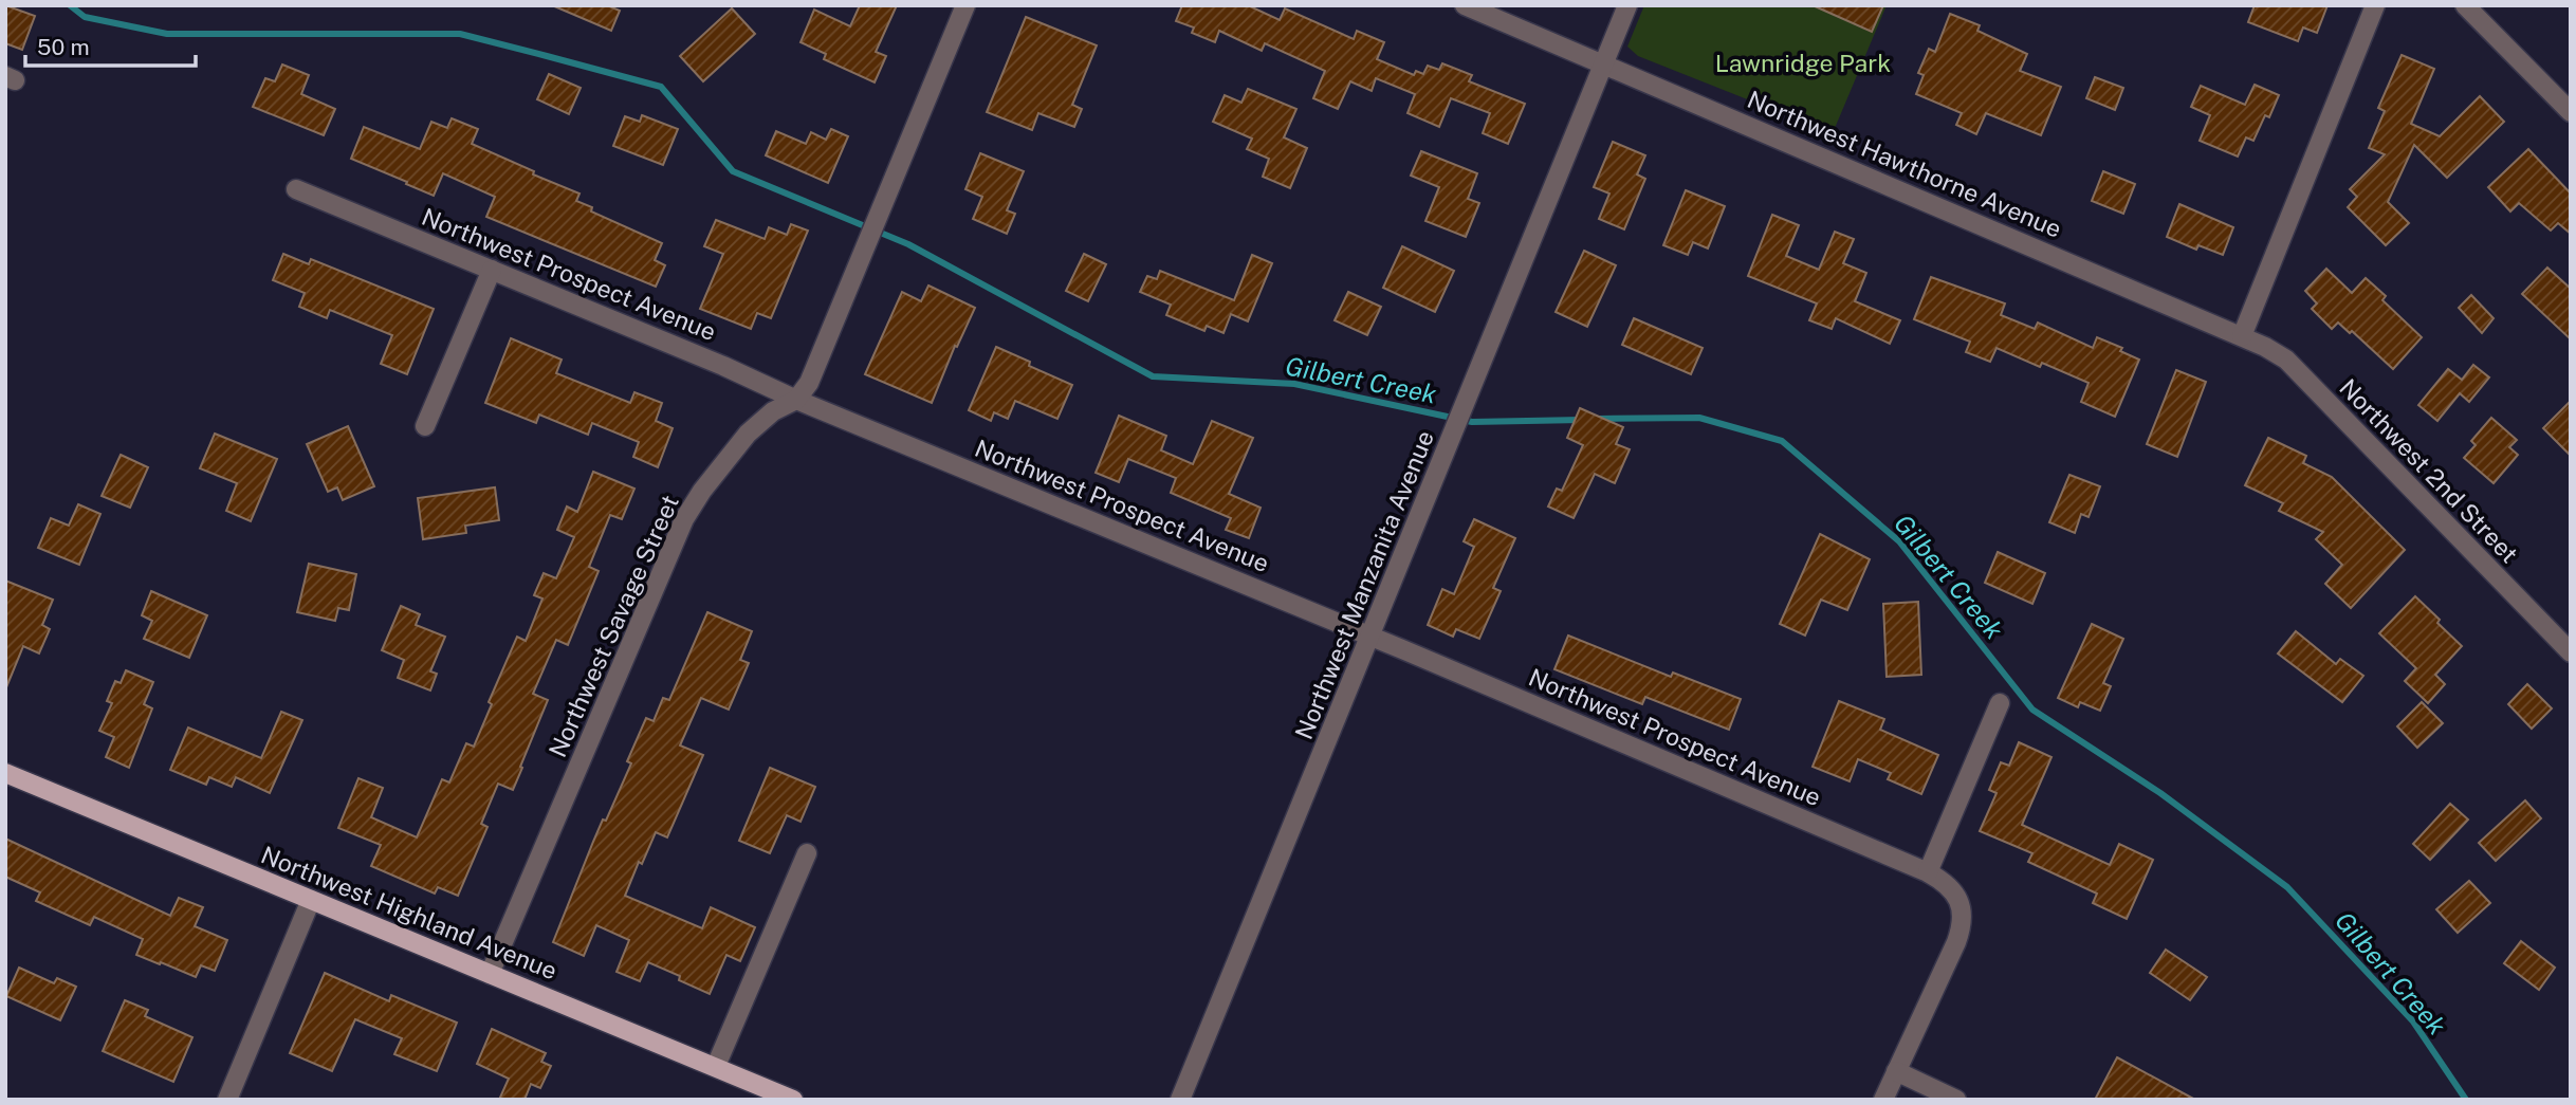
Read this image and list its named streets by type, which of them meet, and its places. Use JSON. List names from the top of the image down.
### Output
{
  "streets": {
    "main road": ["Northwest Highland Avenue"],
    "street": [
      "Northwest Hawthorne Avenue",
      "Northwest Prospect Avenue",
      "Northwest 2nd Street",
      "Northwest Manzanita Avenue",
      "Northwest Savage Street"
    ]
  },
  "crossings": [
    ["Northwest Hawthorne Avenue", "Northwest 2nd Street"],
    ["Northwest Hawthorne Avenue", "Northwest Manzanita Avenue"],
    ["Northwest Prospect Avenue", "Northwest Manzanita Avenue"],
    ["Northwest Prospect Avenue", "Northwest Savage Street"],
    ["Northwest Savage Street", "Northwest Highland Avenue"]
  ],
  "water": ["Gilbert Creek"],
  "parks": ["Lawnridge Park"],
  "scale_bar": "50 m"
}
